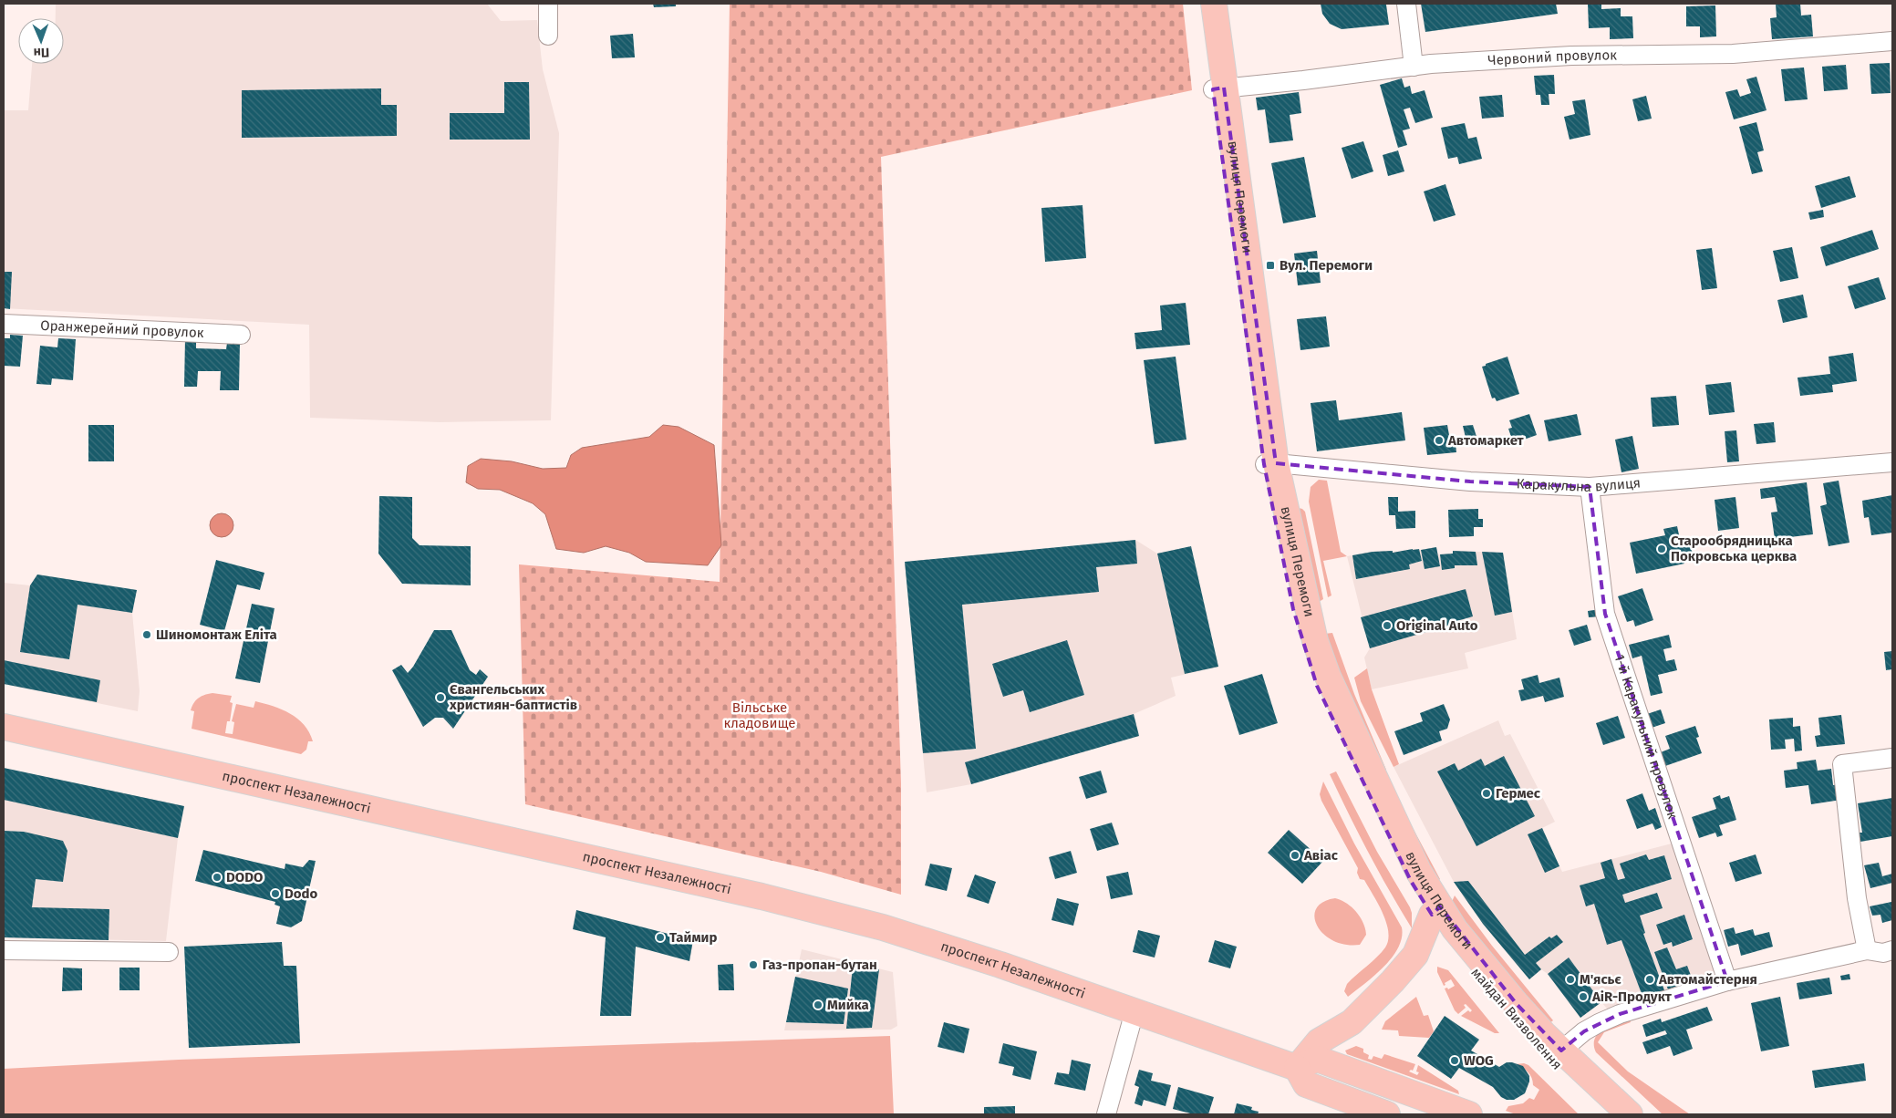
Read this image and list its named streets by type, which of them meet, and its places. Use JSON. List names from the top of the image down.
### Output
{
  "streets": {
    "main road": ["вулиця Перемоги", "проспект Незалежності", "майдан Визволення"],
    "street": [
      "Червоний провулок",
      "Оранжерейний провулок",
      "Каракульна вулиця",
      "1-й Каракульний провулок"
    ]
  },
  "crossings": [
    ["Червоний провулок", "вулиця Перемоги"],
    ["вулиця Перемоги", "Каракульна вулиця"],
    ["вулиця Перемоги", "майдан Визволення"],
    ["Каракульна вулиця", "1-й Каракульний провулок"]
  ],
  "parks": ["Вільське кладовище"],
  "places": {
    "transit": ["Вул. Перемоги"],
    "other": [
      "Автомаркет",
      "Старообрядницька Покровська церква",
      "Original Auto",
      "Шиномонтаж Еліта",
      "Євангельських християн-баптистів",
      "Гермес",
      "Авіас",
      "DODO",
      "Dodo",
      "Таймир",
      "Газ-пропан-бутан",
      "М'ясьє",
      "Автомайстерня",
      "AiR-Продукт",
      "Мийка",
      "WOG"
    ]
  },
  "north": "bottom"
}
